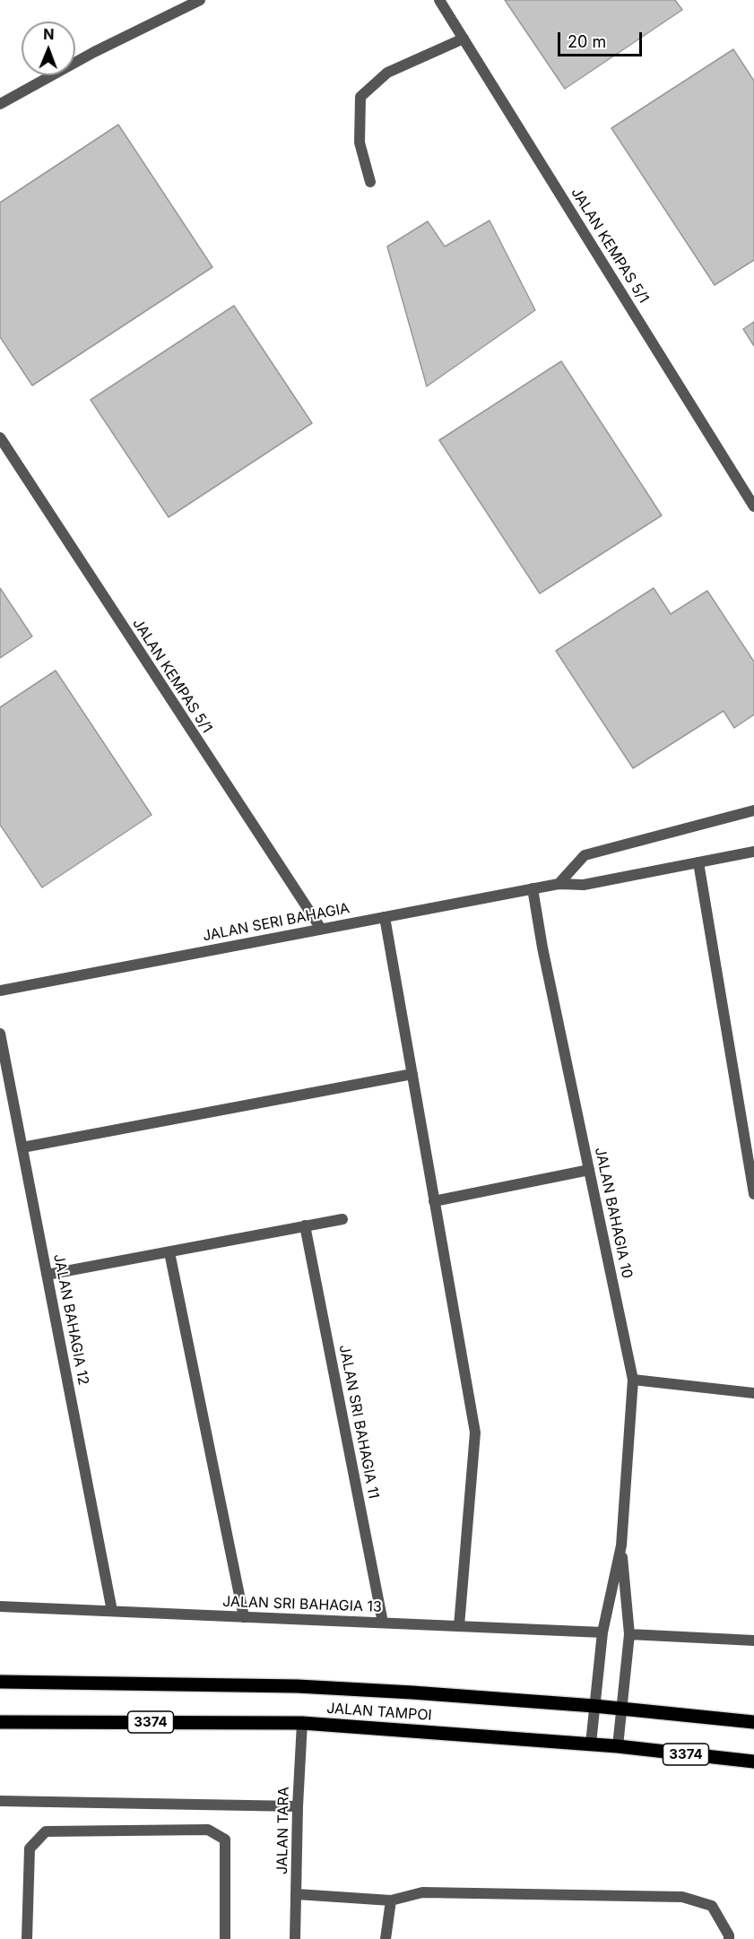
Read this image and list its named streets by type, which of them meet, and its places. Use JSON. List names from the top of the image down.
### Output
{
  "streets": {
    "main road": ["JALAN TAMPOI", "3374"],
    "street": [
      "JALAN KEMPAS 5/1",
      "JALAN SERI BAHAGIA",
      "JALAN BAHAGIA 10",
      "JALAN BAHAGIA 12",
      "JALAN SRI BAHAGIA 11",
      "JALAN SRI BAHAGIA 13",
      "JALAN TARA"
    ]
  },
  "crossings": [
    ["JALAN KEMPAS 5/1", "JALAN SERI BAHAGIA"],
    ["JALAN SERI BAHAGIA", "JALAN BAHAGIA 10"],
    ["JALAN BAHAGIA 10", "JALAN SRI BAHAGIA 13"],
    ["JALAN BAHAGIA 10", "JALAN TAMPOI"],
    ["JALAN BAHAGIA 12", "JALAN SRI BAHAGIA 13"],
    ["JALAN SRI BAHAGIA 11", "JALAN SRI BAHAGIA 13"],
    ["JALAN TAMPOI", "JALAN TARA"]
  ],
  "scale_bar": "20 m",
  "north": "top"
}
